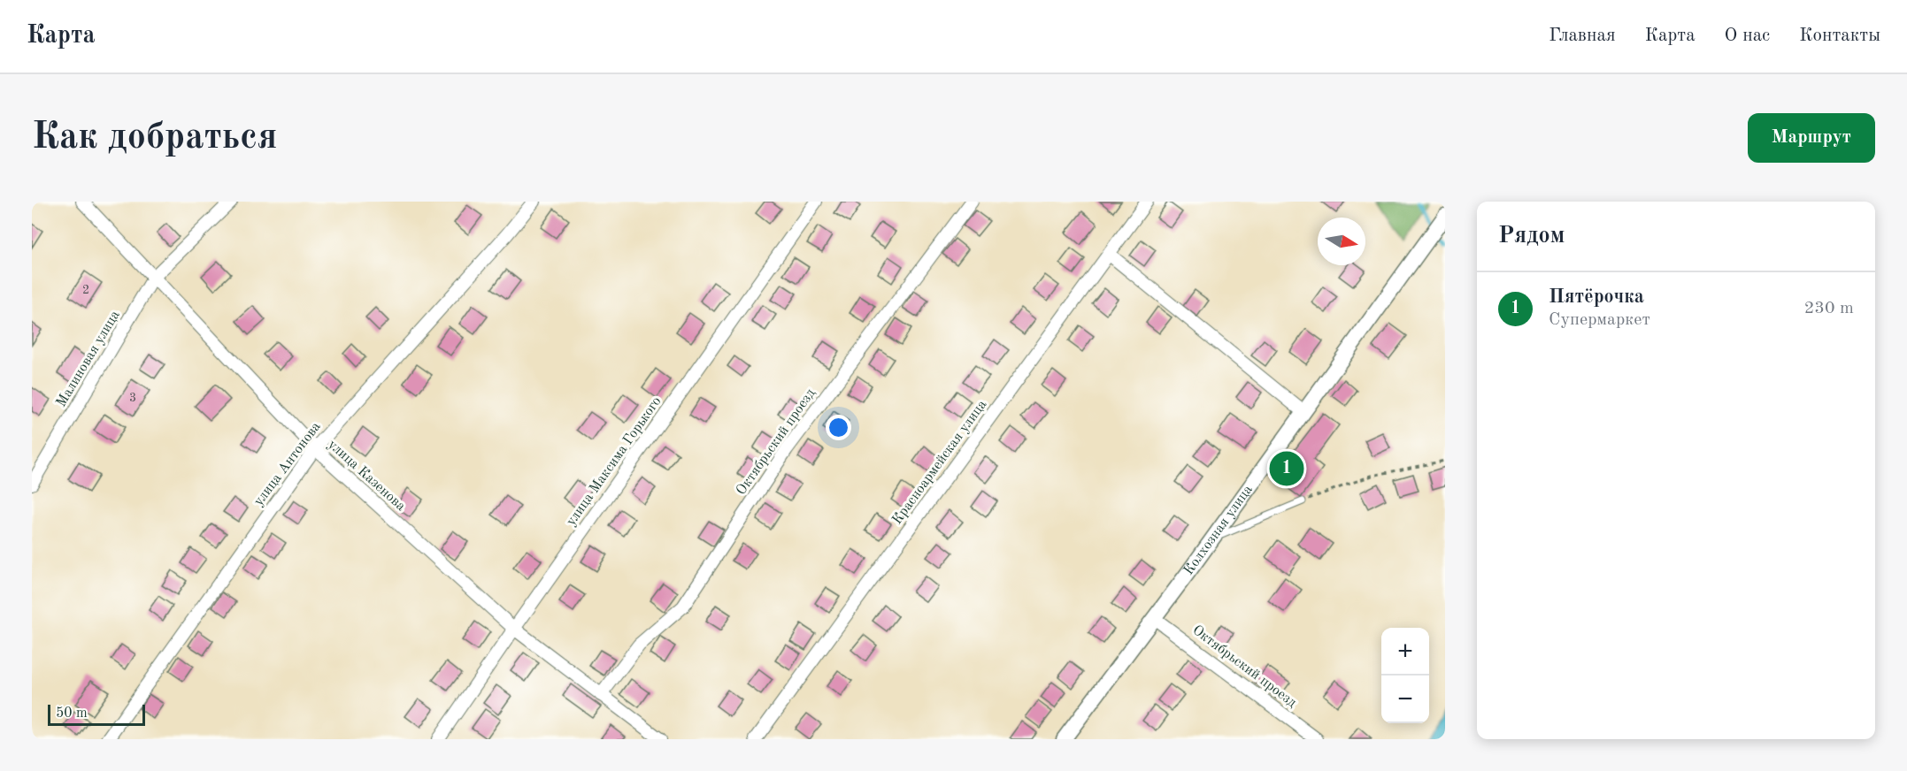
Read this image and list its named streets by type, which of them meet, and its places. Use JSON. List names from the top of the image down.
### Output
{
  "streets": {
    "street": [
      "Малиновая улица",
      "Октябрьский проезд",
      "улица Максима Горького",
      "Красноармейская улица",
      "улица Антонова",
      "улица Казенова",
      "Колхозная улица"
    ]
  },
  "crossings": [
    ["Малиновая улица", "улица Казенова"],
    ["Октябрьский проезд", "улица Казенова"],
    ["Октябрьский проезд", "Колхозная улица"],
    ["улица Максима Горького", "улица Казенова"],
    ["улица Антонова", "улица Казенова"]
  ],
  "house_numbers": ["2", "3"],
  "scale_bar": "50 m",
  "north": "right",
  "page": {
    "header": "Карта",
    "nav": [
      "Главная",
      "Карта",
      "О нас",
      "Контакты"
    ],
    "buttons": "Маршрут",
    "title": "Как добраться",
    "heading": "Рядом",
    "list": [
      {
        "mark": "1",
        "name": "Пятёрочка",
        "note": "Супермаркет",
        "value": "230 m"
      }
    ],
    "pins": "1",
    "map_buttons": ["+", "−"],
    "scale": "50 m"
  }
}
